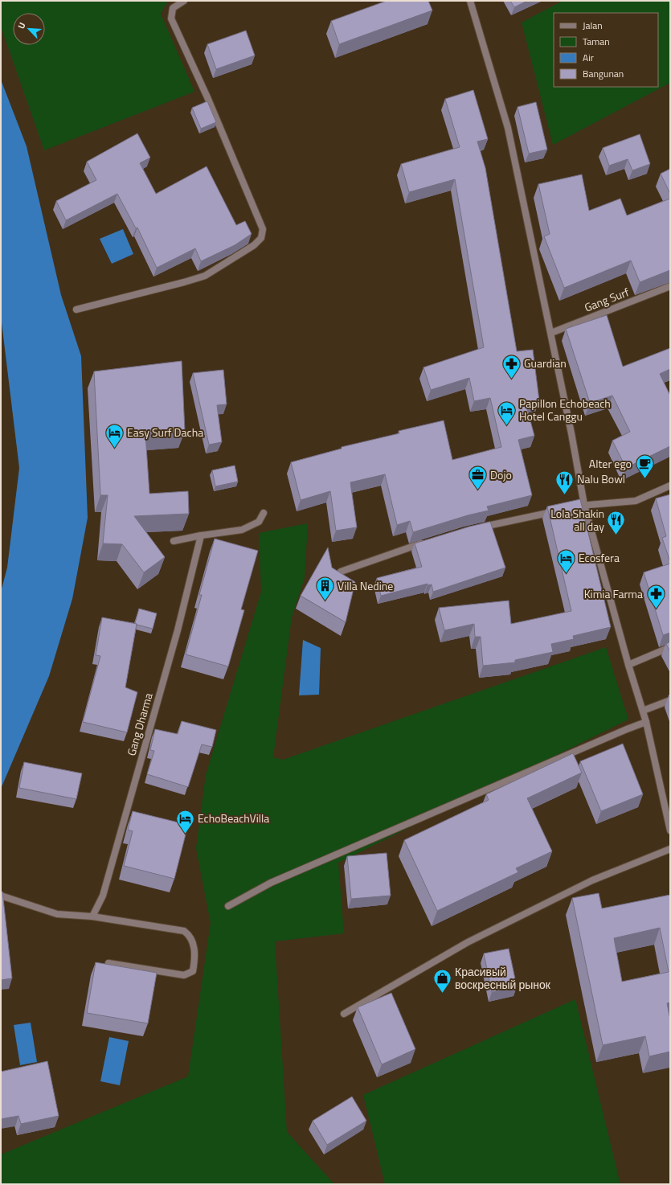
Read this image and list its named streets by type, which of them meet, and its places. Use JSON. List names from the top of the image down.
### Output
{
  "streets": {
    "street": ["Gang Surf", "Gang Dharma"]
  },
  "places": {
    "pharmacy": ["Guardian", "Kimia Farma"],
    "hotel": [
      "Papillon Echobeach Hotel Canggu",
      "Easy Surf Dacha",
      "Ecosfera",
      "EchoBeachVilla"
    ],
    "cafe": ["Alter ego"],
    "office": ["Dojo"],
    "restaurant": ["Nalu Bowl", "Lola Shakin all day"],
    "building": ["Villa Nedine"],
    "shop": ["Красивый воскресный рынок"]
  },
  "legend": [
    "Jalan",
    "Taman",
    "Air",
    "Bangunan"
  ],
  "north": "top left"
}
